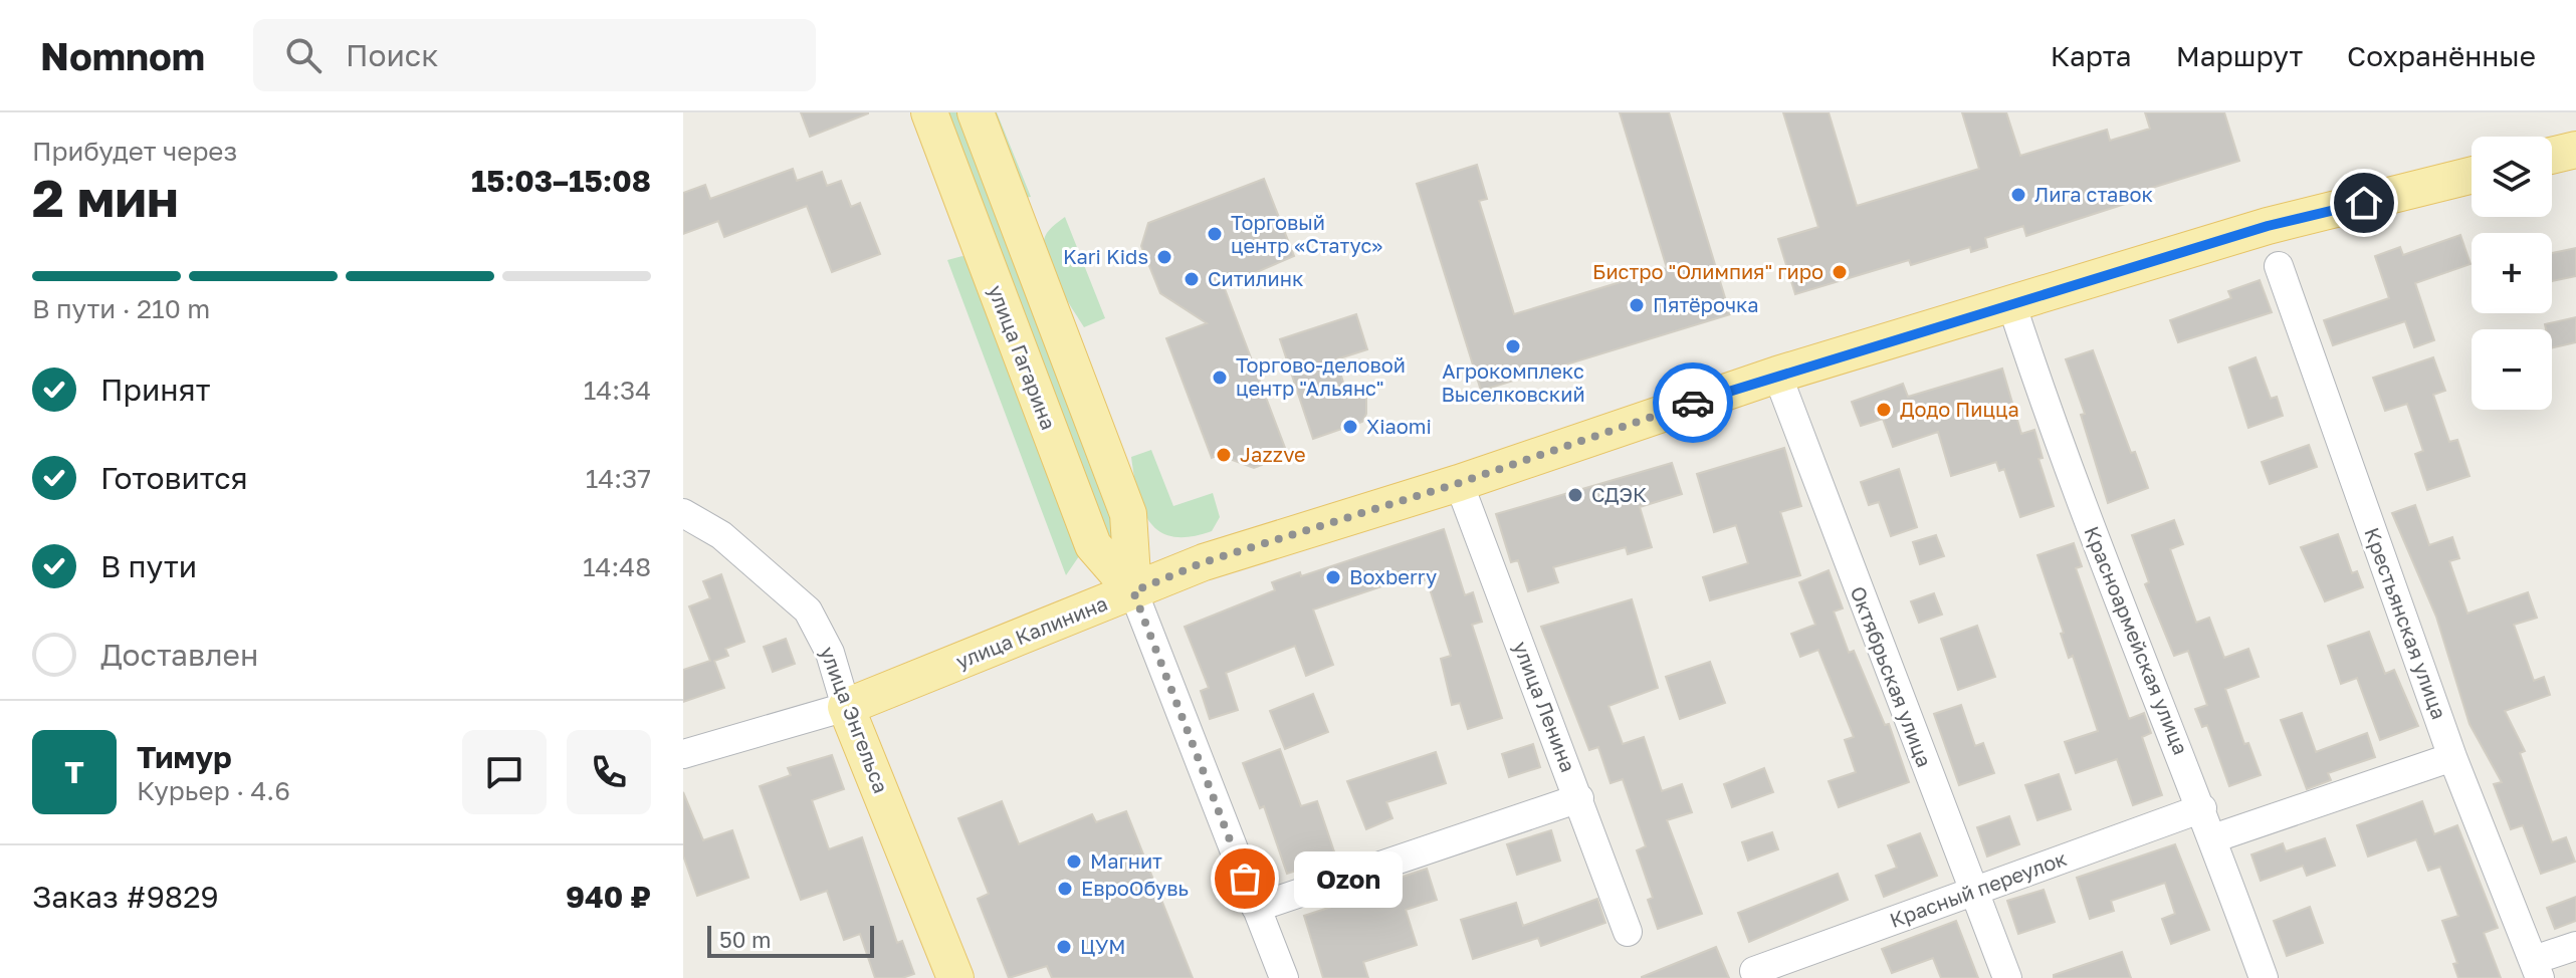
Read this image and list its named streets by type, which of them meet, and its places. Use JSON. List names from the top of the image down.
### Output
{
  "streets": {
    "main road": ["улица Гагарина", "улица Калинина", "улица Энгельса"],
    "street": [
      "Крестьянская улица",
      "Красноармейская улица",
      "Октябрьская улица",
      "улица Ленина",
      "Красный переулок"
    ]
  },
  "crossings": [
    ["улица Гагарина", "улица Калинина"],
    ["улица Калинина", "Красноармейская улица"],
    ["улица Калинина", "Октябрьская улица"],
    ["улица Калинина", "улица Ленина"],
    ["улица Калинина", "улица Энгельса"],
    ["Красноармейская улица", "Красный переулок"],
    ["Октябрьская улица", "Красный переулок"]
  ],
  "places": [
    "Лига ставок",
    "Торговый центр «Статус»",
    "Kari Kids",
    "Бистро \"Олимпия\" гиро",
    "Ситилинк",
    "Пятёрочка",
    "Агрокомплекс Выселковский",
    "Торгово-деловой центр \"Альянс\"",
    "Додо Пицца",
    "Xiaomi",
    "Jazzve",
    "СДЭК",
    "Boxberry",
    "Магнит",
    "Ozon",
    "ЕвроОбувь",
    "ЦУМ"
  ],
  "scale_bar": "50 m",
  "page": {
    "header": "Nomnom",
    "search": "Поиск",
    "nav": ["Карта", "Маршрут", "Сохранённые"],
    "heading": ["2 мин", "Прибудет через", "15:03–15:08"],
    "panel": [
      "Тимур",
      "Курьер · 4.6",
      "Заказ #9829",
      "940 ₽"
    ],
    "map_buttons": ["+", "−"],
    "bar": "В пути · 210 m",
    "list": [
      ["Принят", "14:34"],
      ["Готовится", "14:37"],
      ["В пути", "14:48"],
      "Доставлен"
    ],
    "round": "Т",
    "bubble": "Ozon",
    "scale": "50 m"
  }
}
